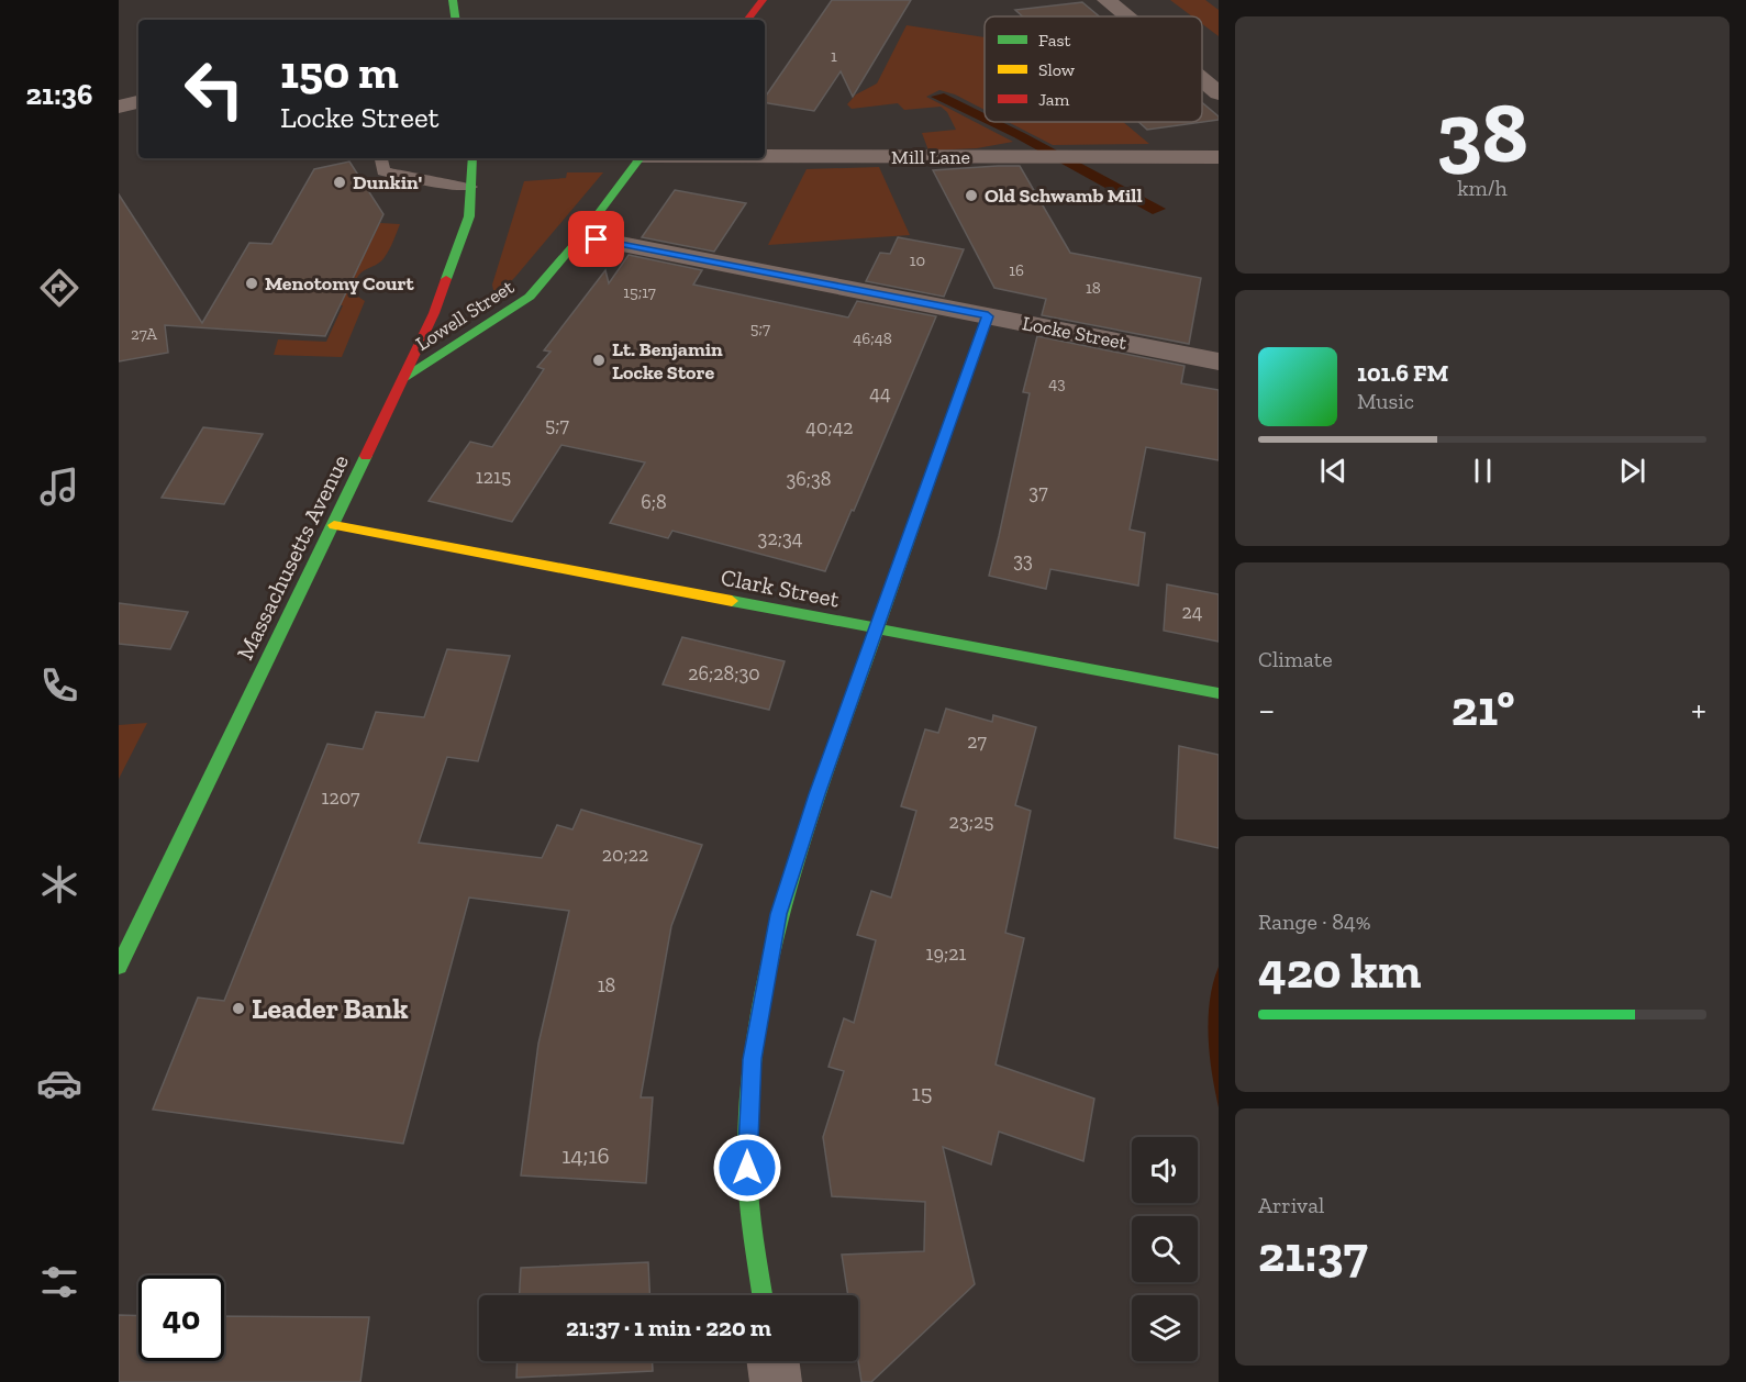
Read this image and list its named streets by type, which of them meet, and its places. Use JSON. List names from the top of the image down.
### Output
{
  "streets": {
    "street": [
      "Mill Lane",
      "Lowell Street",
      "Locke Street",
      "Massachusetts Avenue",
      "Clark Street"
    ]
  },
  "crossings": [
    ["Lowell Street", "Locke Street"],
    ["Lowell Street", "Massachusetts Avenue"],
    ["Massachusetts Avenue", "Clark Street"]
  ],
  "places": [
    "Dunkin'",
    "Old Schwamb Mill",
    "Menotomy Court",
    "Lt. Benjamin Locke Store",
    "Leader Bank"
  ],
  "house_numbers": [
    "1",
    "10",
    "16",
    "18",
    "15;17",
    "5;7",
    "27A",
    "46;48",
    "43",
    "44",
    "5;7",
    "40;42",
    "1215",
    "36;38",
    "37",
    "6;8",
    "32;34",
    "33",
    "24",
    "26;28;30",
    "27",
    "1207",
    "23;25",
    "20;22",
    "19;21",
    "18",
    "15",
    "14;16"
  ],
  "legend": ["Fast", "Slow", "Jam"],
  "page": {
    "tabs": "21:36",
    "tile": [
      ["38", "km/h"],
      "Climate",
      ["Range · 84%", "420 km"],
      ["Arrival", "21:37"]
    ],
    "turn": ["150 m", "Locke Street"],
    "song": ["101.6 FM", "Music"],
    "heat": ["−", "21°", "+"],
    "limit": "40",
    "trip": "21:37 · 1 min · 220 m"
  }
}
